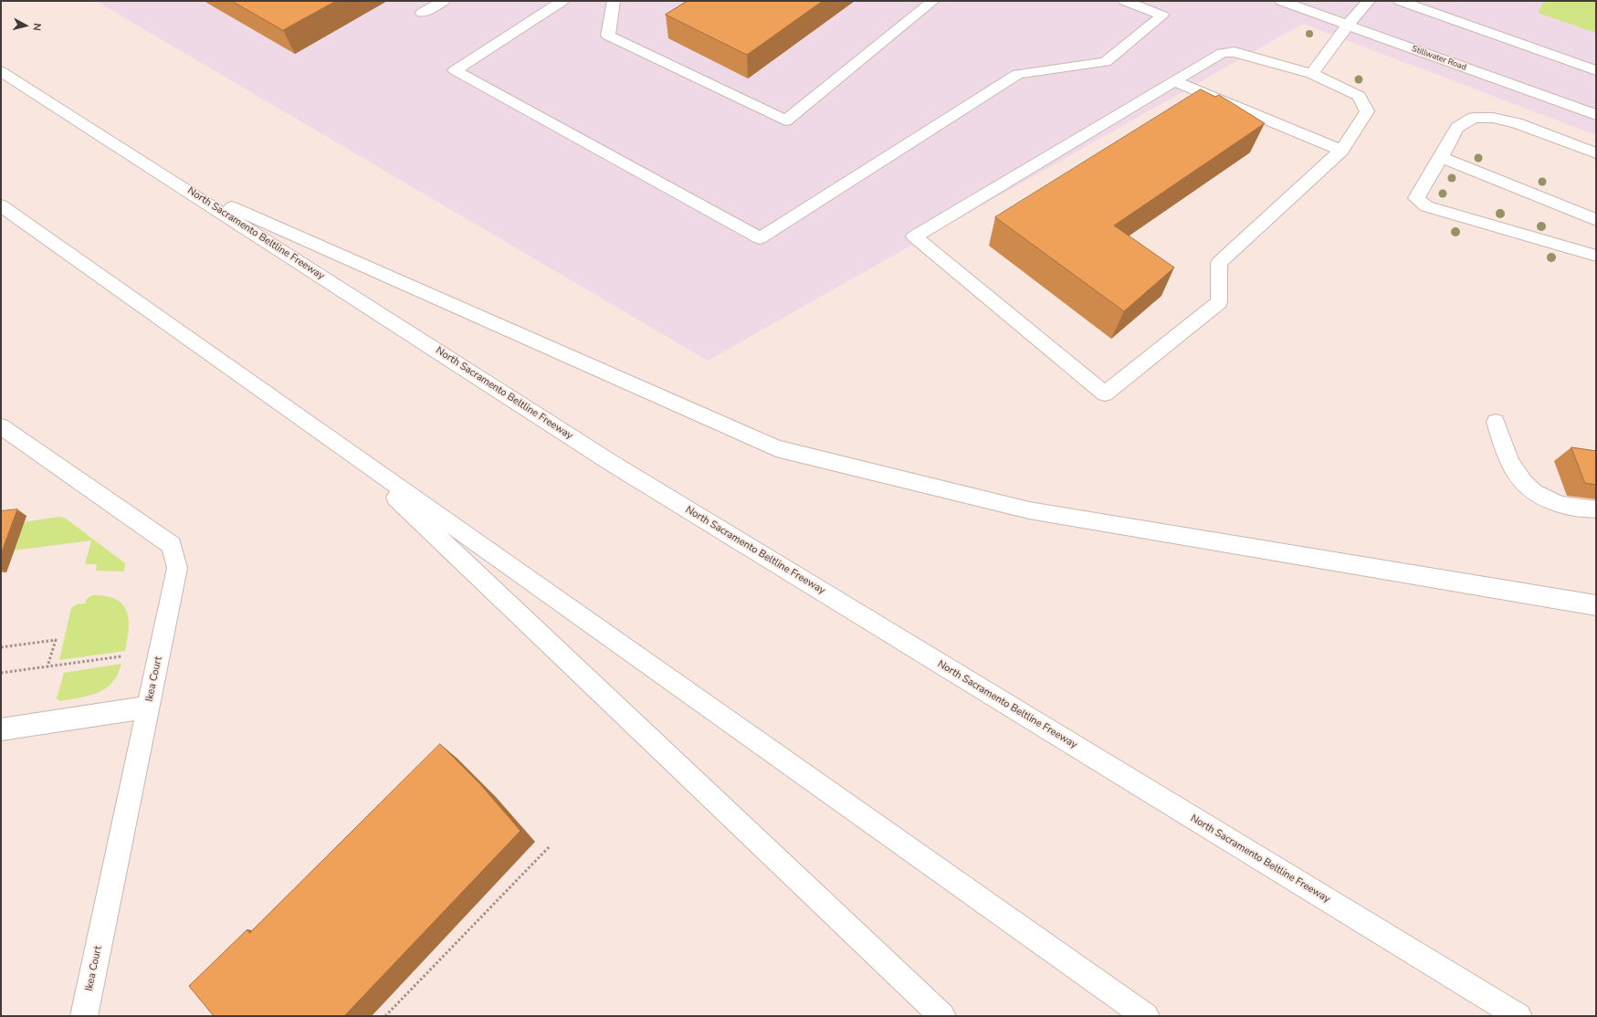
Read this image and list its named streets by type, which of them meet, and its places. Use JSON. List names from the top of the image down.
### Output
{
  "streets": {
    "main road": ["Stillwater Road", "North Sacramento Beltline Freeway", "Ikea Court"]
  },
  "north": "right"
}
